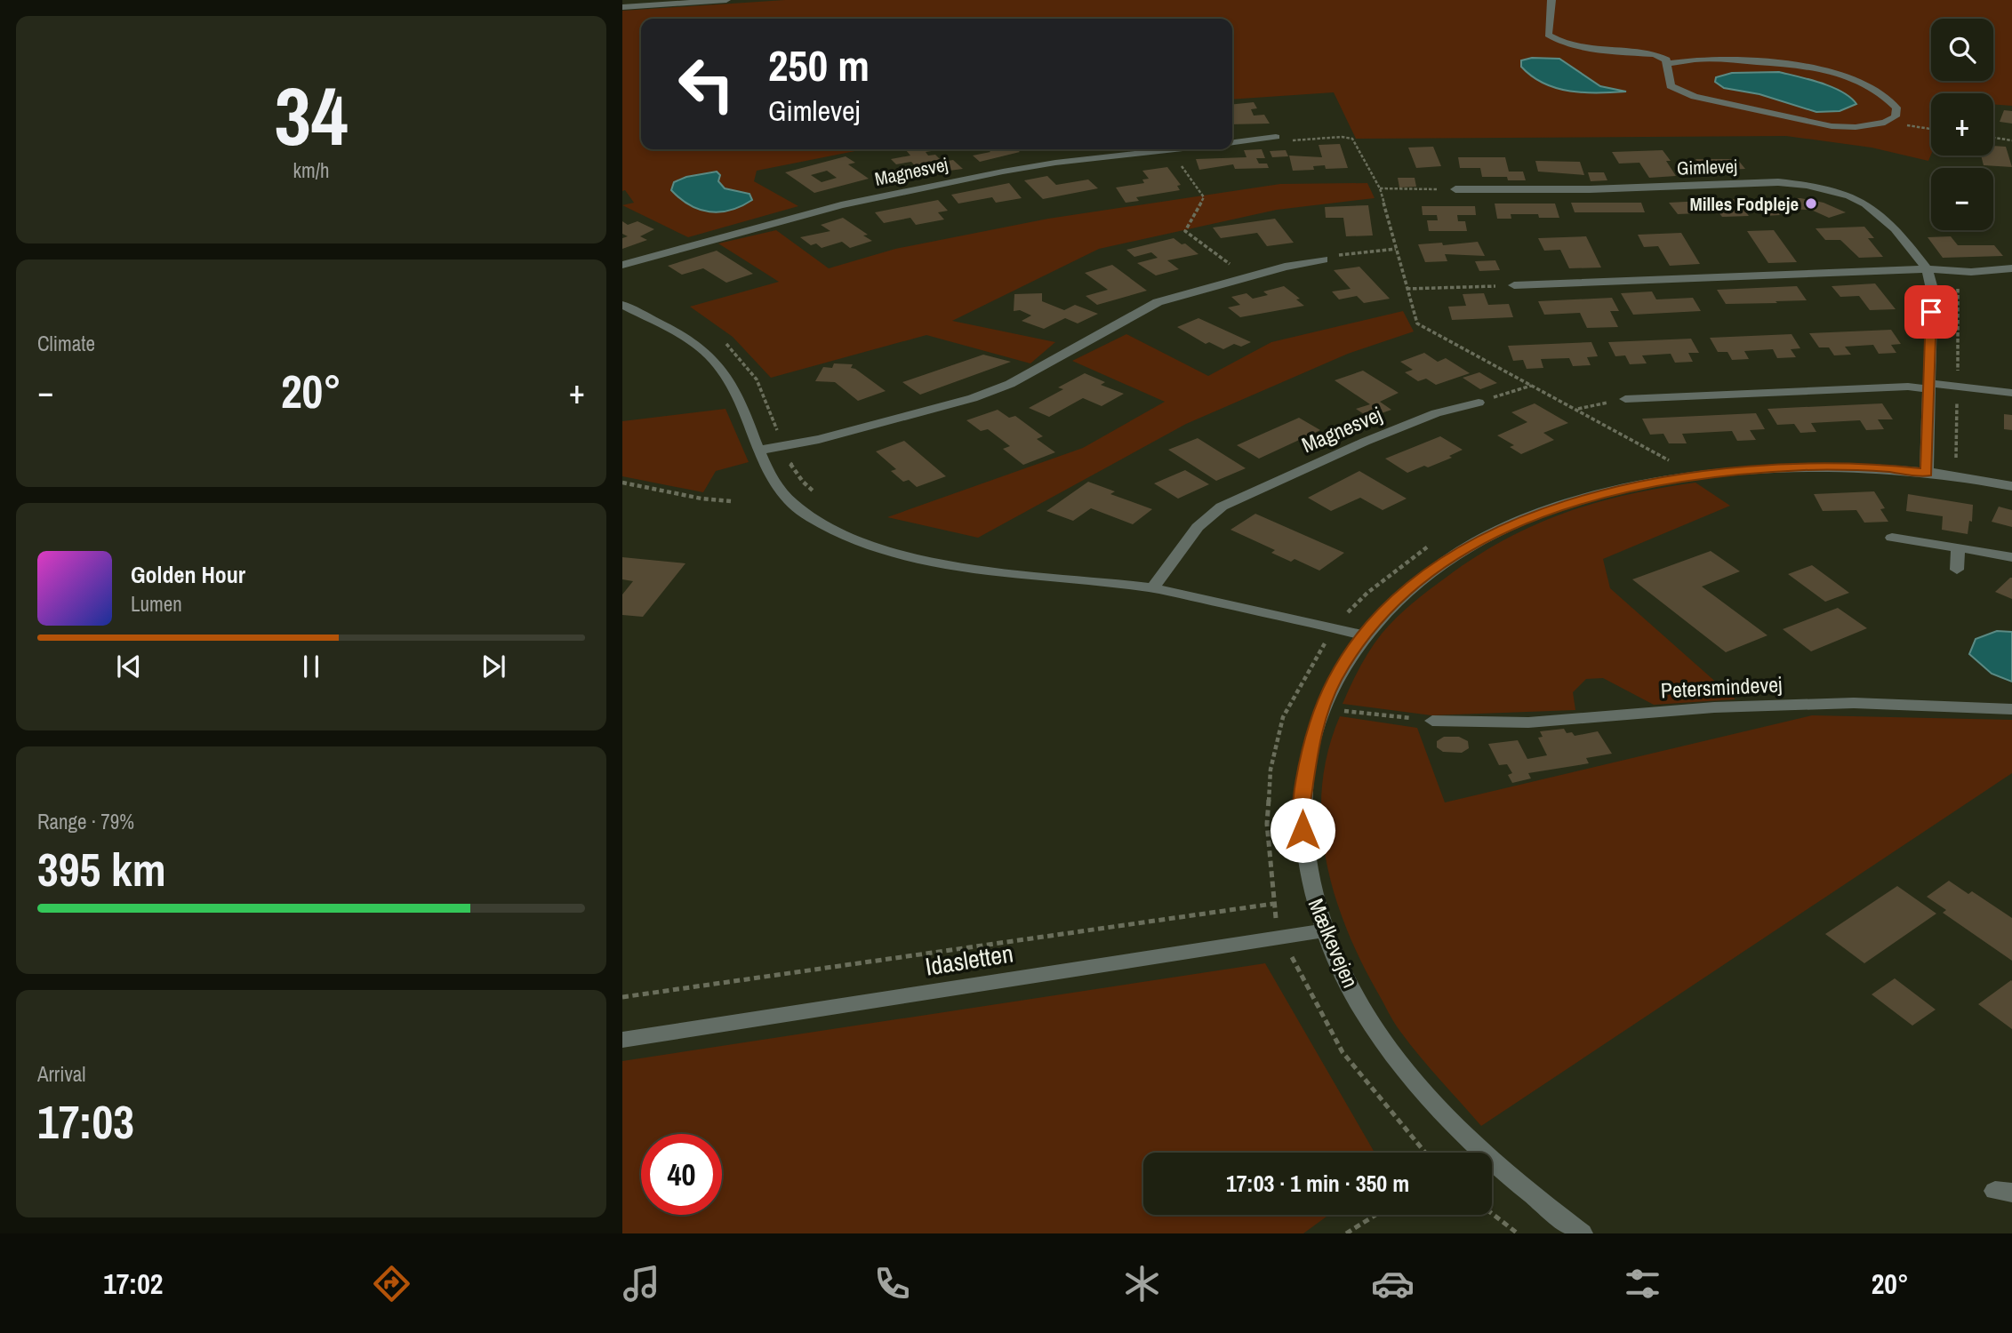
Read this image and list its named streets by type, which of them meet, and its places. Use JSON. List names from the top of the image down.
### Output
{
  "streets": {
    "street": [
      "Gimlevej",
      "Magnesvej",
      "Petersmindevej",
      "Mælkevejen",
      "Idasletten"
    ]
  },
  "crossings": [
    ["Gimlevej", "Mælkevejen"],
    ["Mælkevejen", "Idasletten"]
  ],
  "places": ["Milles Fodpleje"],
  "page": {
    "tile": [
      ["34", "km/h"],
      "Climate",
      ["Range · 79%", "395 km"],
      ["Arrival", "17:03"]
    ],
    "map_buttons": ["+", "−"],
    "turn": ["250 m", "Gimlevej"],
    "heat": ["−", "20°", "+"],
    "song": ["Golden Hour", "Lumen"],
    "limit": "40",
    "trip": "17:03 · 1 min · 350 m",
    "tabs": ["17:02", "20°"]
  }
}
